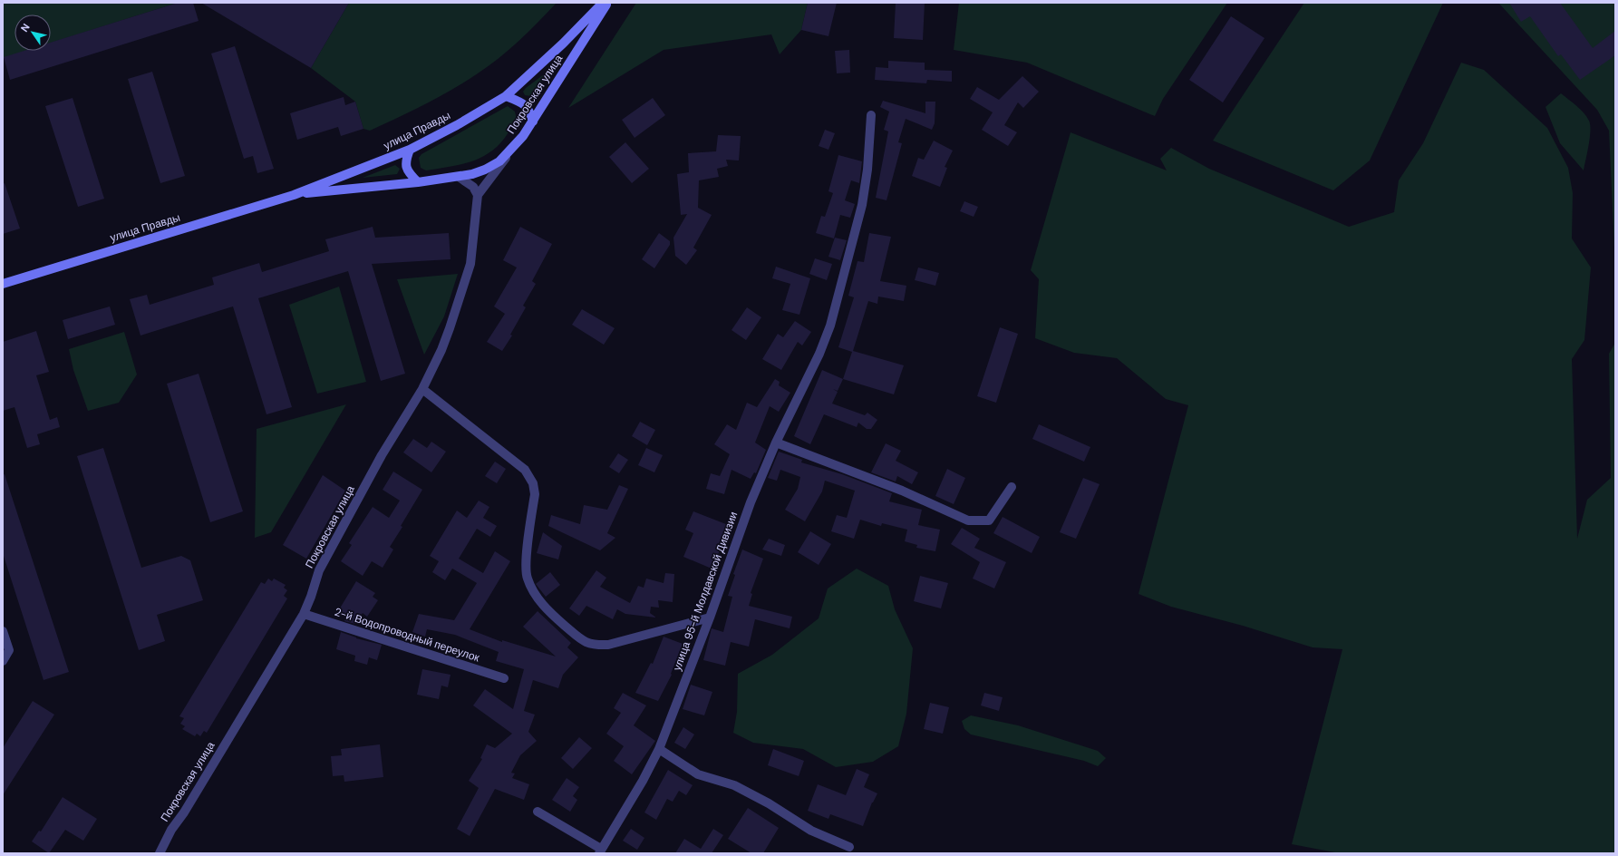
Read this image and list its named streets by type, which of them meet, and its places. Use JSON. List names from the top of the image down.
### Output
{
  "streets": {
    "main road": ["Покровская улица", "улица Правды"],
    "street": ["улица 95-й Молдавской Дивизии", "2-й Водопроводный переулок"]
  },
  "crossings": [
    ["Покровская улица", "улица Правды"],
    ["Покровская улица", "2-й Водопроводный переулок"]
  ],
  "north": "top left"
}
